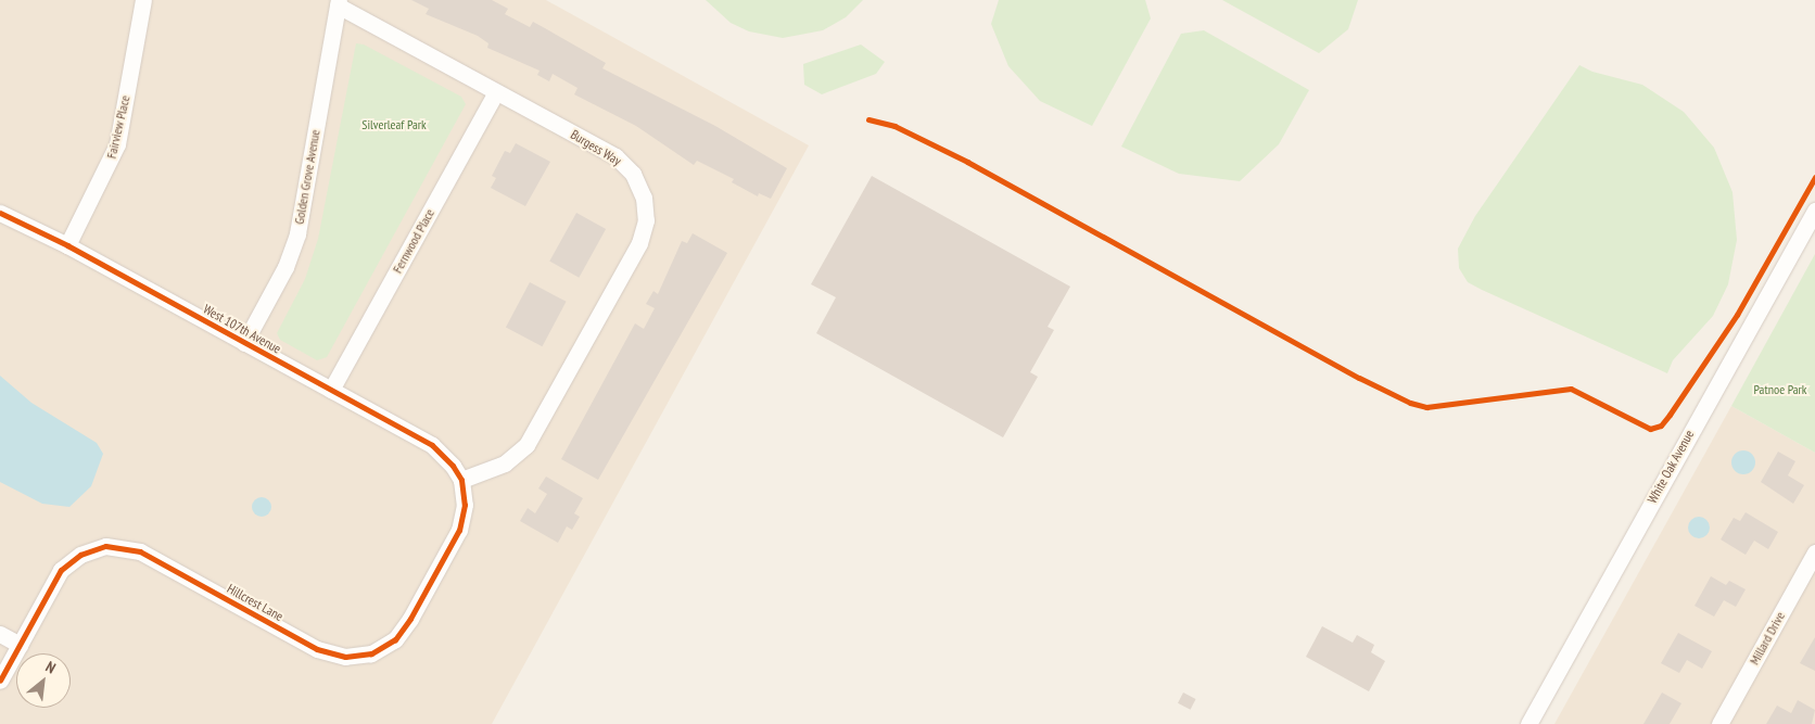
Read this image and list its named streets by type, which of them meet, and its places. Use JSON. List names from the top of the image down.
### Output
{
  "streets": {
    "street": [
      "Fairview Place",
      "Burgess Way",
      "Golden Grove Avenue",
      "Fernwood Place",
      "West 107th Avenue",
      "White Oak Avenue",
      "Hillcrest Lane",
      "Millard Drive"
    ]
  },
  "crossings": [
    ["Fairview Place", "West 107th Avenue"],
    ["Burgess Way", "Golden Grove Avenue"],
    ["Burgess Way", "Fernwood Place"],
    ["Burgess Way", "West 107th Avenue"],
    ["Burgess Way", "Hillcrest Lane"],
    ["Golden Grove Avenue", "West 107th Avenue"],
    ["Fernwood Place", "West 107th Avenue"],
    ["West 107th Avenue", "Hillcrest Lane"]
  ],
  "parks": ["Silverleaf Park", "Patnoe Park"],
  "north": "top right"
}
